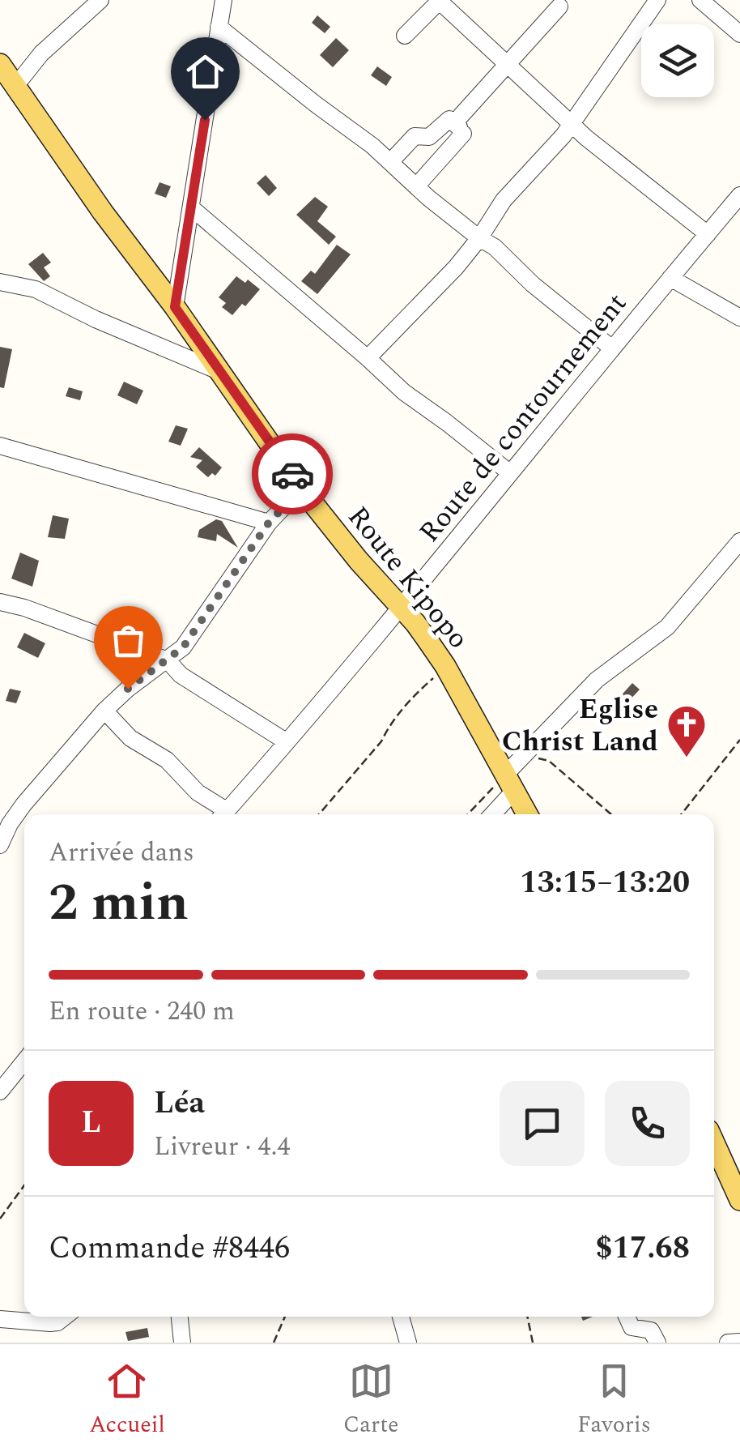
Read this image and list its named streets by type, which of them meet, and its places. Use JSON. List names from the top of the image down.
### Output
{
  "streets": {
    "main road": ["Route Kipopo"],
    "street": ["Route de contournement"]
  },
  "crossings": [
    ["Route de contournement", "Route Kipopo"]
  ],
  "places": {
    "church": ["Eglise Christ Land"]
  },
  "page": {
    "heading": ["2 min", "Arrivée dans", "13:15–13:20"],
    "panel": [
      "Léa",
      "Livreur · 4.4",
      "Commande #8446",
      "$17.68"
    ],
    "bar": "En route · 240 m",
    "round": "L",
    "tabs": ["Accueil", "Carte", "Favoris"]
  }
}
